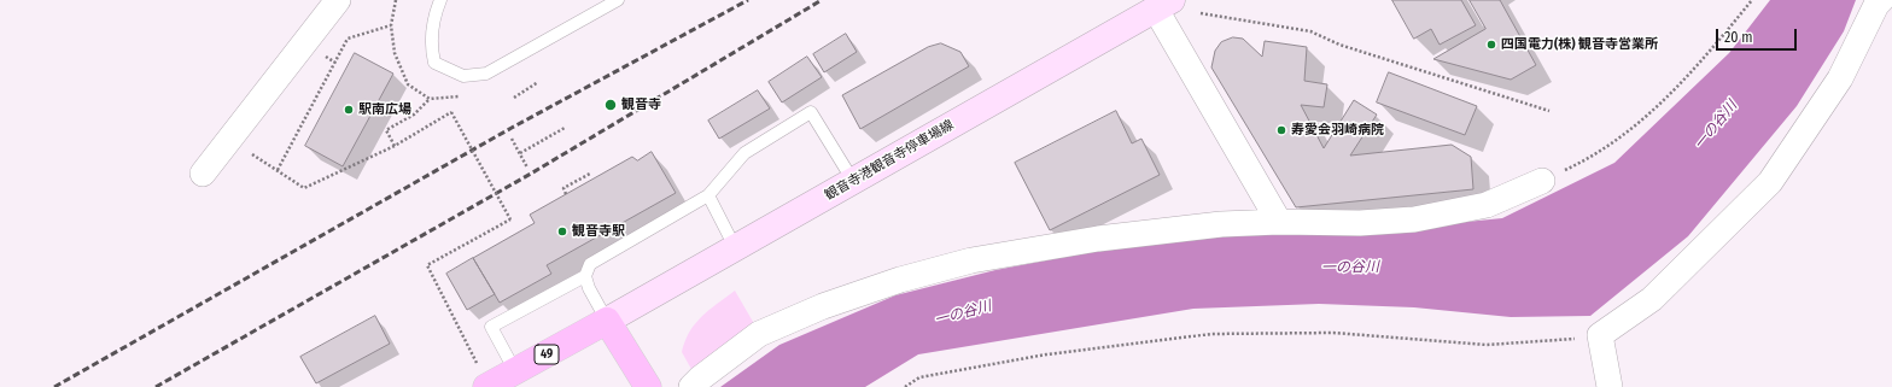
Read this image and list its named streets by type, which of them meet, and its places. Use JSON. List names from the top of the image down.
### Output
{
  "streets": {
    "main road": ["観音寺港観音寺停車場線", "49"]
  },
  "crossings": [
    ["観音寺港観音寺停車場線", "49"]
  ],
  "water": ["一の谷川"],
  "places": [
    "四国電力(株) 観音寺営業所",
    "観音寺",
    "駅南広場",
    "寿愛会羽崎病院",
    "観音寺駅"
  ],
  "scale_bar": "20 m"
}
